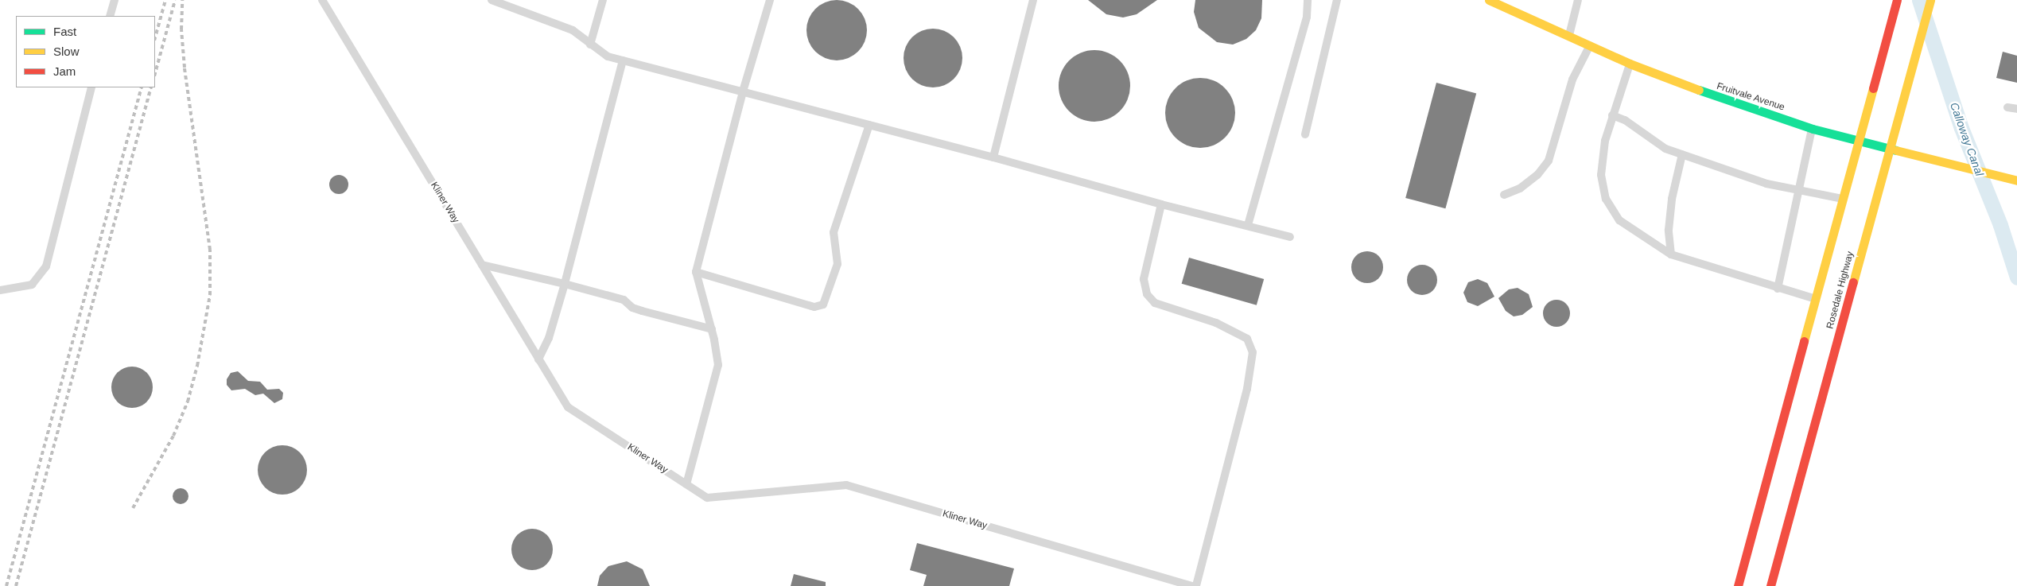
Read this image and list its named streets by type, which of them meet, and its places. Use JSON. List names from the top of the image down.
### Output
{
  "streets": {
    "main road": ["Fruitvale Avenue", "Rosedale Highway"],
    "lane": ["Kliner Way"]
  },
  "crossings": [
    ["Fruitvale Avenue", "Rosedale Highway"]
  ],
  "water": ["Calloway Canal"],
  "legend": ["Fast", "Slow", "Jam"]
}
